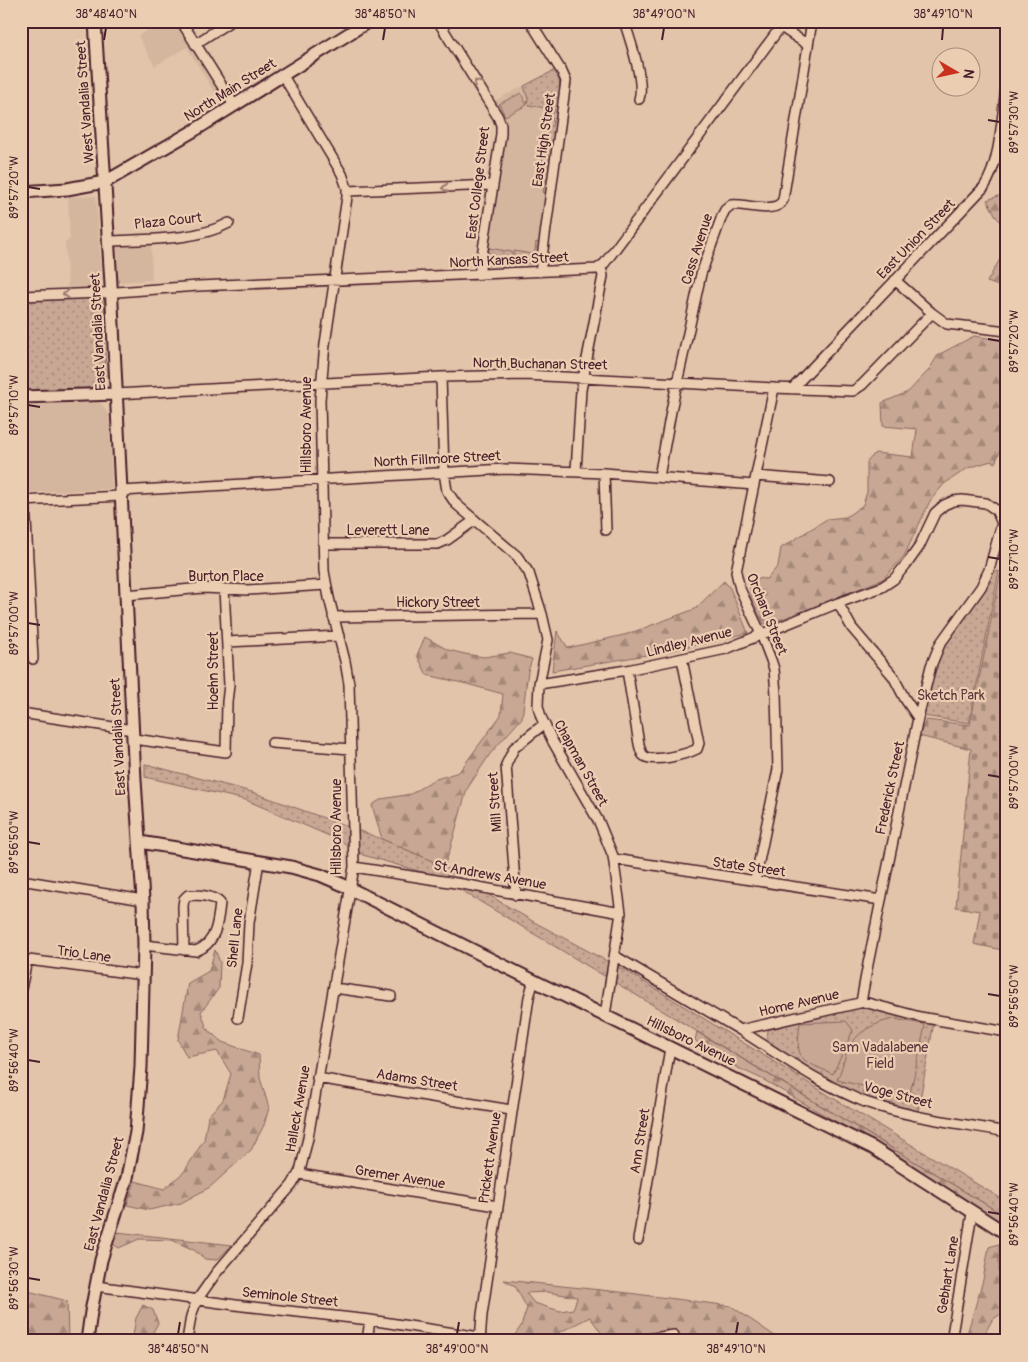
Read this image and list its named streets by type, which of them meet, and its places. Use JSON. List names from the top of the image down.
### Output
{
  "streets": {
    "main road": [
      "North Main Street",
      "West Vandalia Street",
      "East Vandalia Street",
      "Hillsboro Avenue"
    ],
    "street": [
      "East High Street",
      "East College Street",
      "Plaza Court",
      "East Union Street",
      "Cass Avenue",
      "North Kansas Street",
      "North Buchanan Street",
      "North Fillmore Street",
      "Leverett Lane",
      "Burton Place",
      "Hickory Street",
      "Orchard Street",
      "Lindley Avenue",
      "Hoehn Street",
      "Chapman Street",
      "Frederick Street",
      "Mill Street",
      "State Street",
      "St Andrews Avenue",
      "Shell Lane",
      "Trio Lane",
      "Home Avenue",
      "Adams Street",
      "Voge Street",
      "Halleck Avenue",
      "Ann Street",
      "Prickett Avenue",
      "Gremer Avenue",
      "Gebhart Lane",
      "Seminole Street"
    ]
  },
  "crossings": [
    ["North Main Street", "West Vandalia Street"],
    ["North Main Street", "East Vandalia Street"],
    ["North Main Street", "Hillsboro Avenue"],
    ["West Vandalia Street", "East Vandalia Street"],
    ["East High Street", "North Kansas Street"],
    ["East College Street", "North Kansas Street"],
    ["Plaza Court", "East Vandalia Street"],
    ["East Union Street", "North Buchanan Street"],
    ["Cass Avenue", "North Buchanan Street"],
    ["Cass Avenue", "North Fillmore Street"],
    ["North Kansas Street", "East Vandalia Street"],
    ["North Kansas Street", "Hillsboro Avenue"],
    ["East Vandalia Street", "North Buchanan Street"],
    ["East Vandalia Street", "North Fillmore Street"],
    ["East Vandalia Street", "Burton Place"],
    ["East Vandalia Street", "Hoehn Street"],
    ["East Vandalia Street", "Trio Lane"],
    ["East Vandalia Street", "Seminole Street"],
    ["North Buchanan Street", "Hillsboro Avenue"],
    ["North Buchanan Street", "Orchard Street"],
    ["North Buchanan Street", "Chapman Street"],
    ["Hillsboro Avenue", "North Fillmore Street"],
    ["Hillsboro Avenue", "Leverett Lane"],
    ["Hillsboro Avenue", "Burton Place"],
    ["Hillsboro Avenue", "Hickory Street"],
    ["Hillsboro Avenue", "Chapman Street"],
    ["Hillsboro Avenue", "St Andrews Avenue"],
    ["Hillsboro Avenue", "Halleck Avenue"],
    ["Hillsboro Avenue", "Ann Street"],
    ["Hillsboro Avenue", "Prickett Avenue"],
    ["Hillsboro Avenue", "Gebhart Lane"],
    ["North Fillmore Street", "Orchard Street"],
    ["North Fillmore Street", "Chapman Street"],
    ["Leverett Lane", "Chapman Street"],
    ["Burton Place", "Hoehn Street"],
    ["Hickory Street", "Chapman Street"],
    ["Orchard Street", "Lindley Avenue"],
    ["Orchard Street", "State Street"],
    ["Lindley Avenue", "Chapman Street"],
    ["Lindley Avenue", "Frederick Street"],
    ["Chapman Street", "Mill Street"],
    ["Chapman Street", "State Street"],
    ["Chapman Street", "St Andrews Avenue"],
    ["Frederick Street", "State Street"],
    ["Frederick Street", "Home Avenue"],
    ["Mill Street", "St Andrews Avenue"],
    ["Home Avenue", "Voge Street"],
    ["Adams Street", "Halleck Avenue"],
    ["Adams Street", "Prickett Avenue"],
    ["Halleck Avenue", "Gremer Avenue"],
    ["Halleck Avenue", "Seminole Street"],
    ["Prickett Avenue", "Gremer Avenue"],
    ["Prickett Avenue", "Seminole Street"]
  ],
  "one_way": ["East College Street"],
  "parks": ["Sketch Park", "Sam Vadalabene Field"],
  "north": "right",
  "coordinates": [
    "38°48'40\"N",
    "38°48'50\"N",
    "38°49'00\"N",
    "38°49'10\"N",
    "89°57'30\"W",
    "89°57'20\"W",
    "89°57'10\"W",
    "89°57'00\"W",
    "89°56'50\"W",
    "89°56'40\"W",
    "89°56'30\"W"
  ]
}
